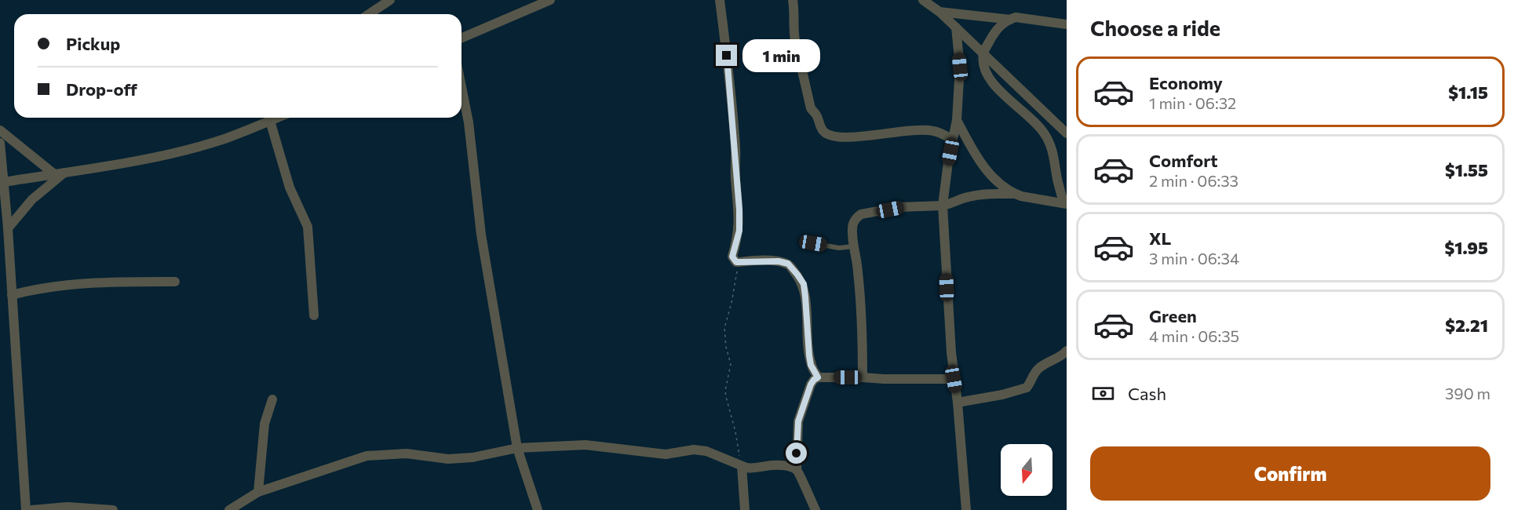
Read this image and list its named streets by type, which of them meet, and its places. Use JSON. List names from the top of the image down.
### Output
{
  "north": "bottom",
  "page": {
    "heading": "Choose a ride",
    "banner": ["Pickup", "Drop-off"],
    "bubble": "1 min",
    "list": [
      {
        "name": "Economy",
        "note": "1 min · 06:32",
        "value": "$1.15"
      },
      {
        "name": "Comfort",
        "note": "2 min · 06:33",
        "value": "$1.55"
      },
      {
        "name": "XL",
        "note": "3 min · 06:34",
        "value": "$1.95"
      },
      {
        "name": "Green",
        "note": "4 min · 06:35",
        "value": "$2.21"
      }
    ],
    "pay": ["Cash", "390 m"],
    "buttons": "Confirm"
  }
}
